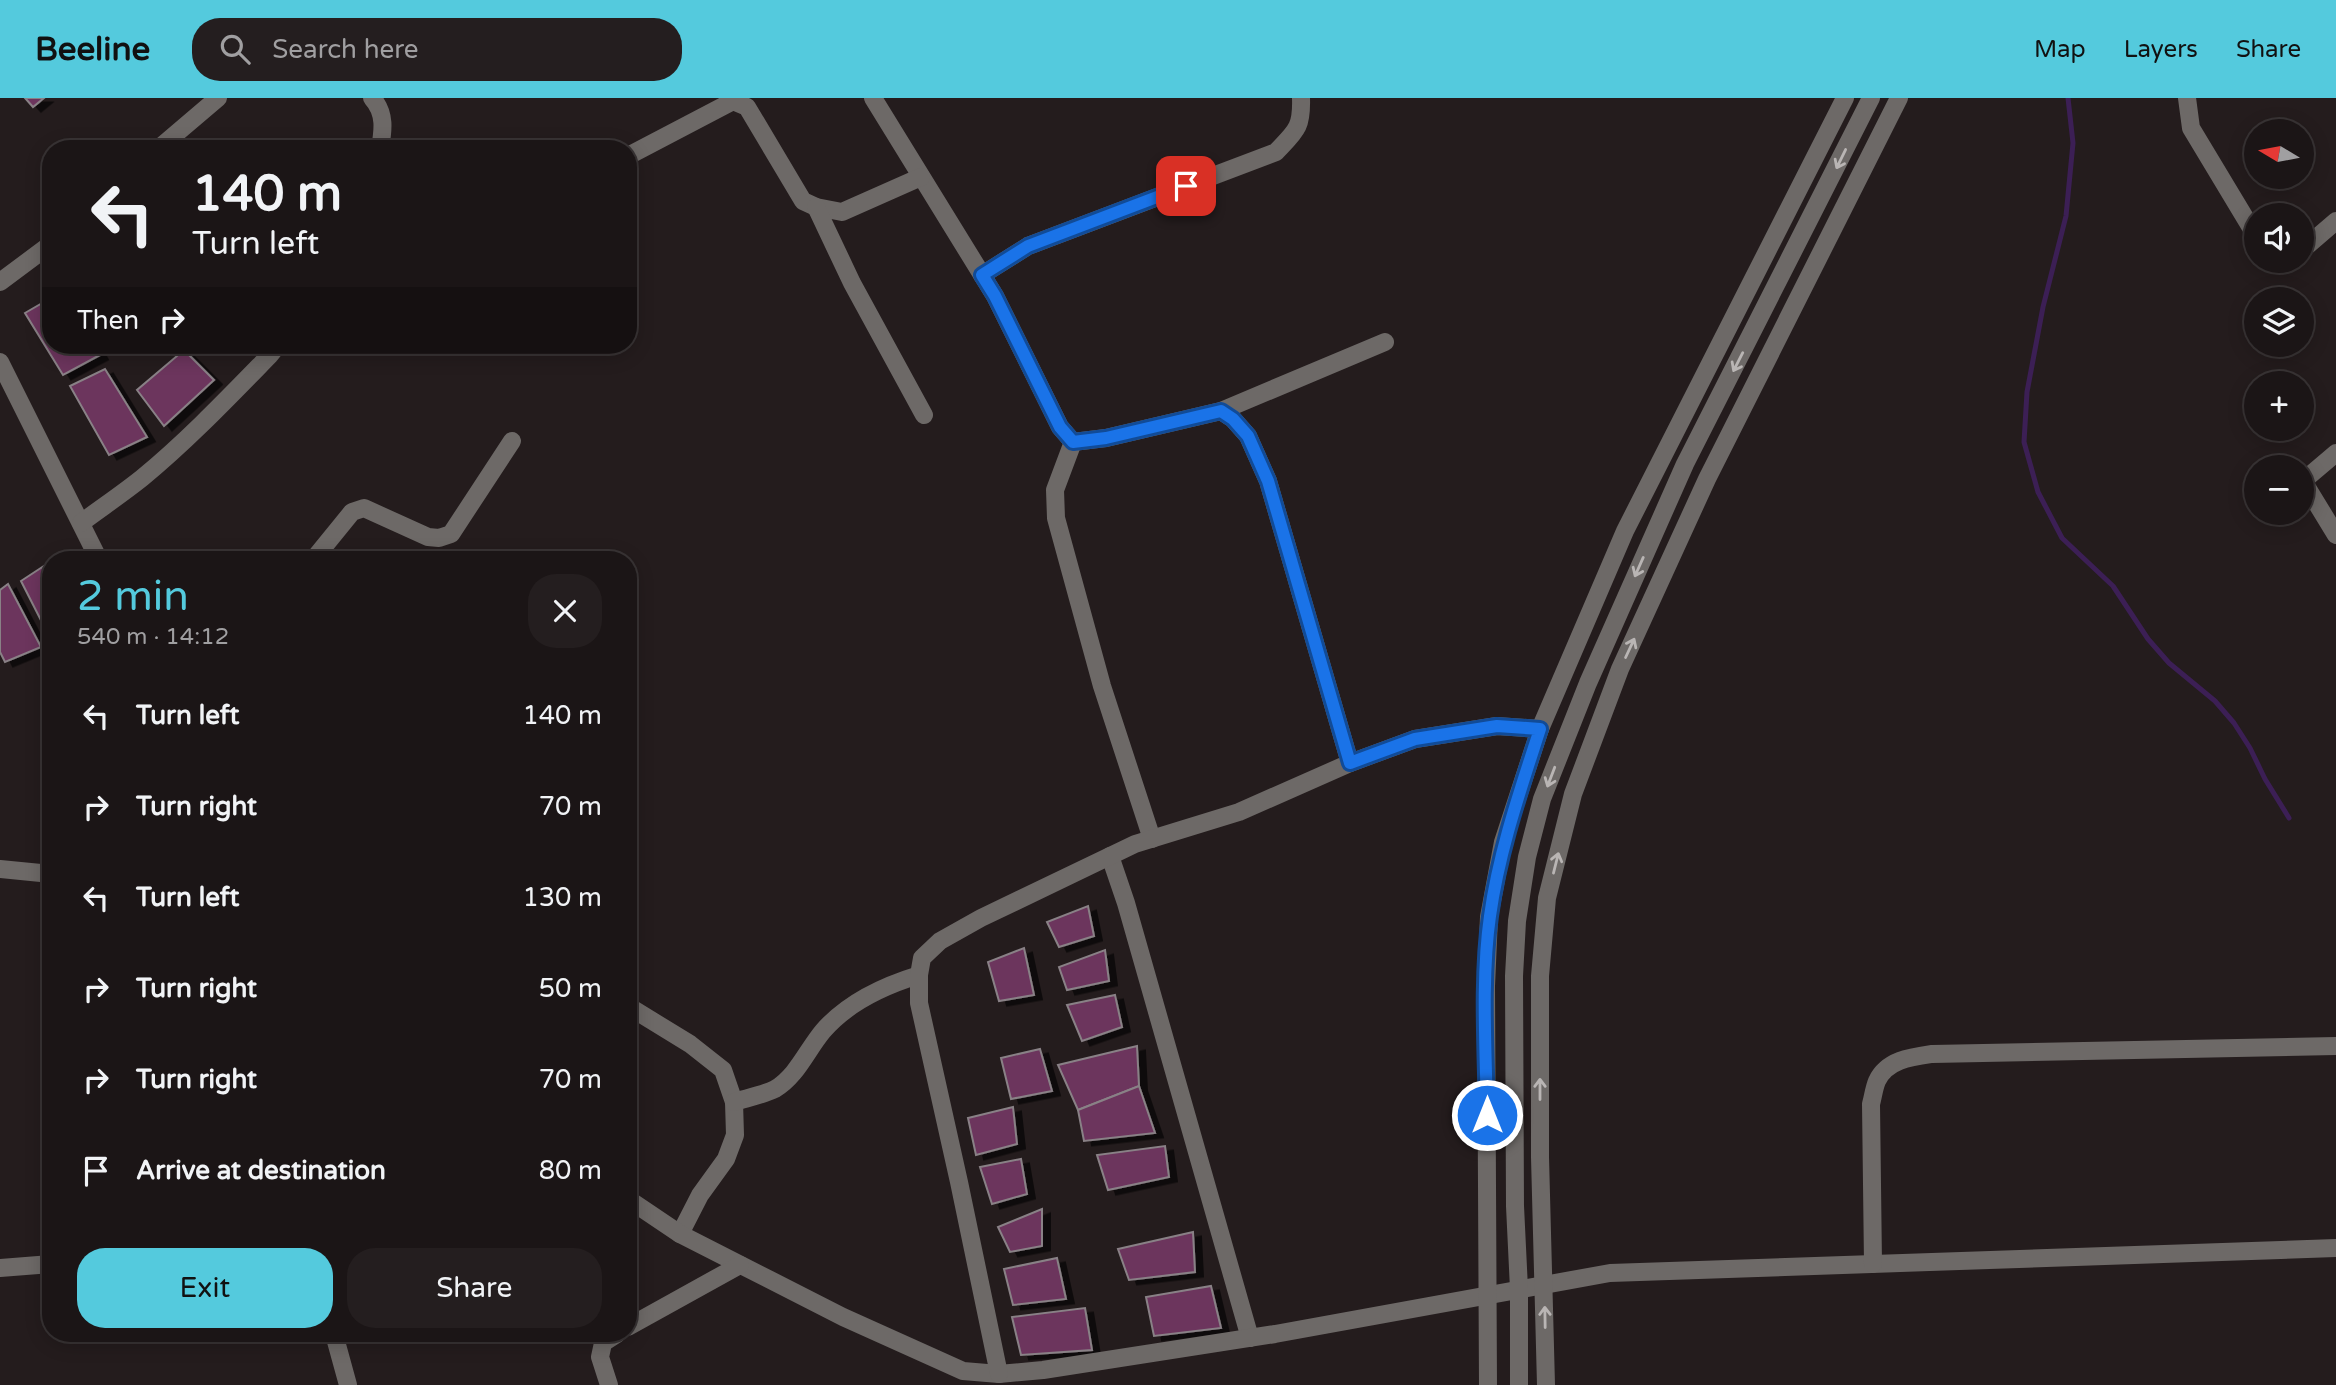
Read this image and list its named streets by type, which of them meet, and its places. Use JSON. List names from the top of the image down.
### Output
{
  "north": "left",
  "page": {
    "header": "Beeline",
    "search": "Search here",
    "nav": ["Map", "Layers", "Share"],
    "map_buttons": ["+", "−"],
    "turn": ["140 m", "Turn left"],
    "then": "Then",
    "heading": ["2 min", "540 m · 14:12"],
    "list": [
      {
        "name": "Turn left",
        "value": "140 m"
      },
      {
        "name": "Turn right",
        "value": "70 m"
      },
      {
        "name": "Turn left",
        "value": "130 m"
      },
      {
        "name": "Turn right",
        "value": "50 m"
      },
      {
        "name": "Turn right",
        "value": "70 m"
      },
      {
        "name": "Arrive at destination",
        "value": "80 m"
      }
    ],
    "buttons": ["Exit", "Share"]
  }
}
